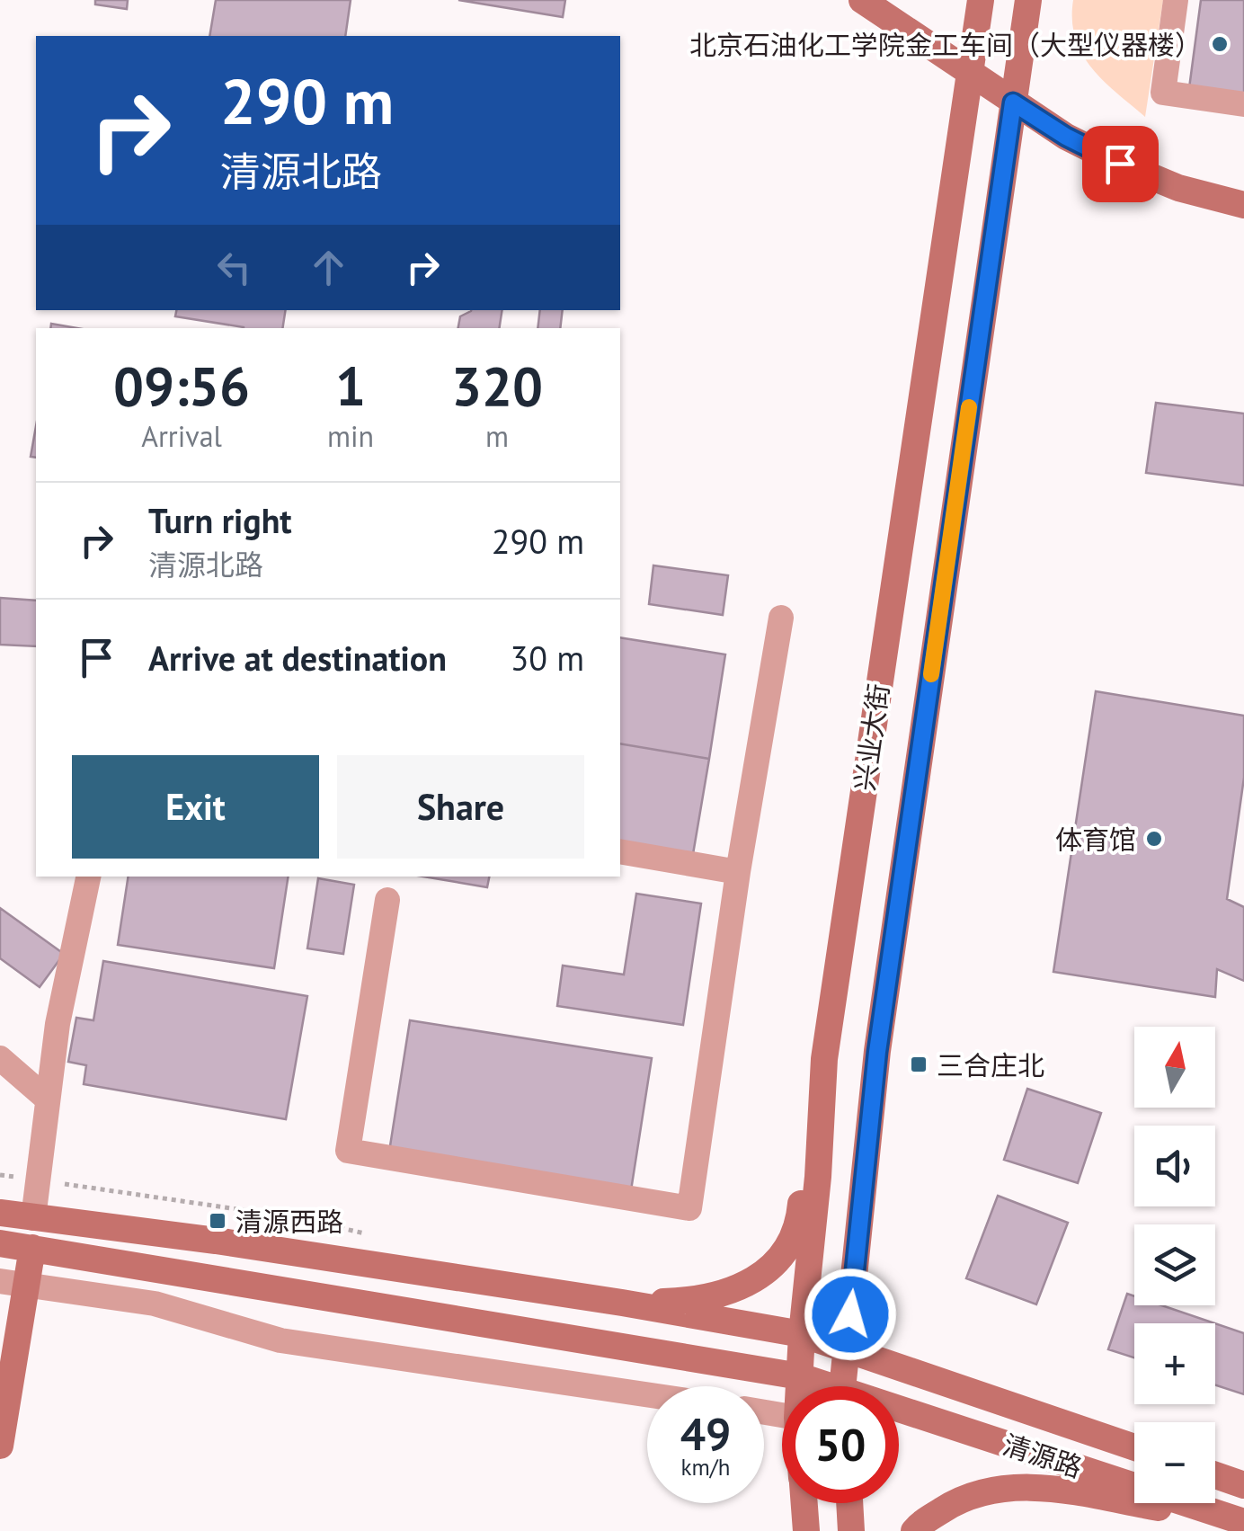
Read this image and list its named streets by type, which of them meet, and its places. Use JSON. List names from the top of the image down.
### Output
{
  "streets": {
    "main road": ["兴业大街", "清源路"]
  },
  "crossings": [
    ["兴业大街", "清源路"]
  ],
  "places": {
    "other": ["北京石油化工学院金工车间（大型仪器楼）", "体育馆"],
    "transit": ["三合庄北", "清源西路"]
  },
  "north": "top",
  "page": {
    "turn": ["290 m", "清源北路"],
    "eta": [
      "09:56",
      "Arrival",
      "1",
      "min",
      "320",
      "m"
    ],
    "list": [
      {
        "name": "Turn right",
        "note": "清源北路",
        "value": "290 m"
      },
      {
        "name": "Arrive at destination",
        "value": "30 m"
      }
    ],
    "buttons": ["Exit", "Share"],
    "map_buttons": ["+", "−"],
    "speed": "49 km/h",
    "limit": "50"
  }
}
